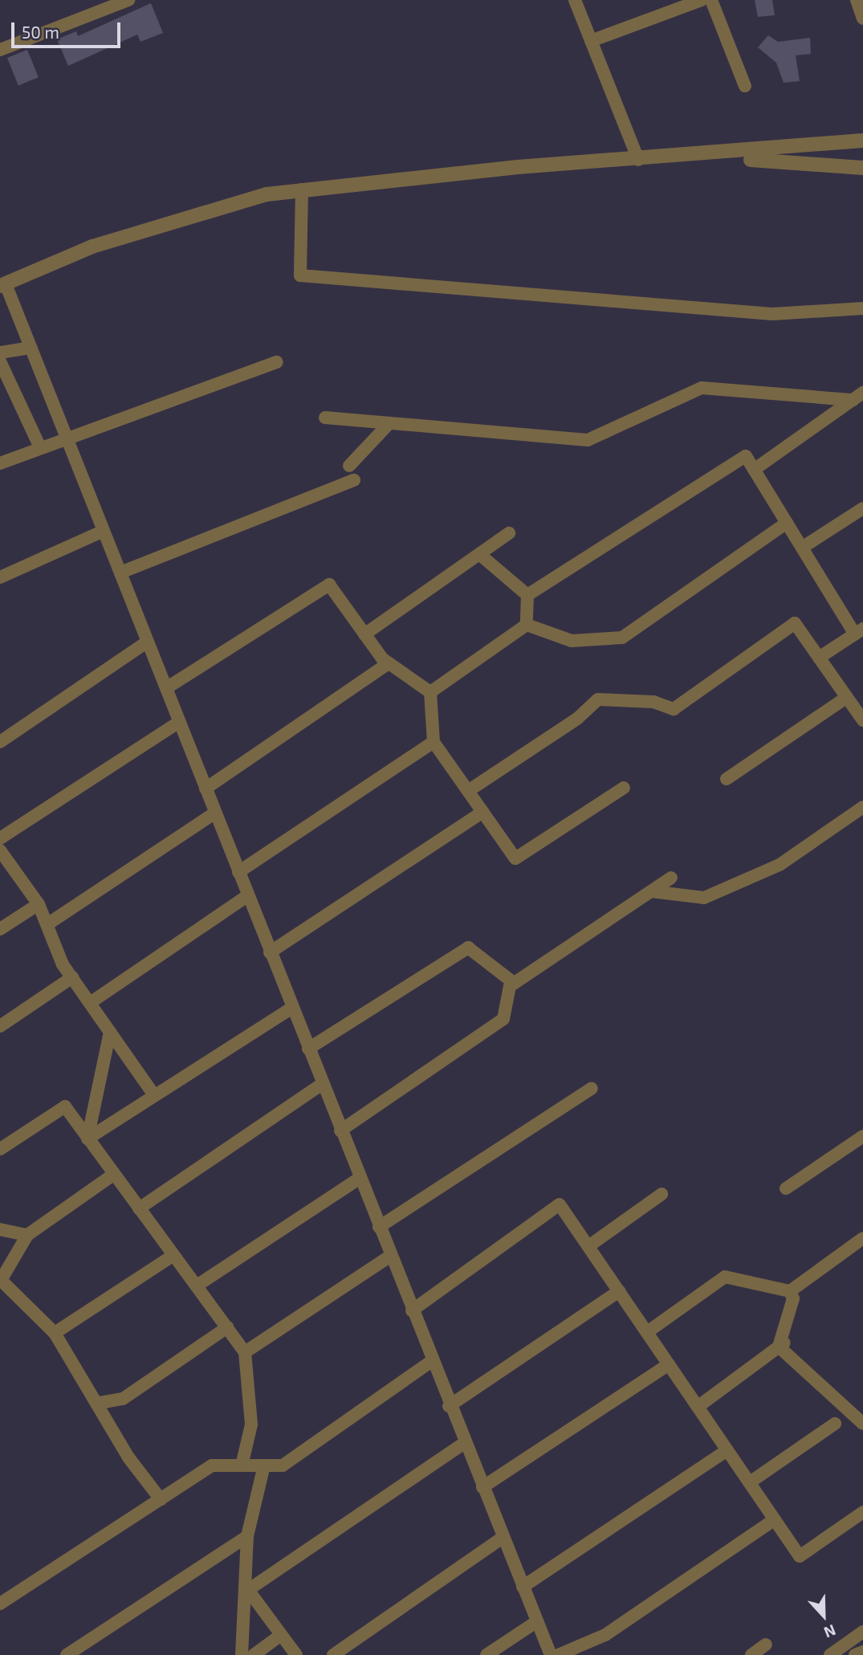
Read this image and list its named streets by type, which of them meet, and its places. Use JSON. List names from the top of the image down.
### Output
{
  "scale_bar": "50 m",
  "north": "bottom"
}
